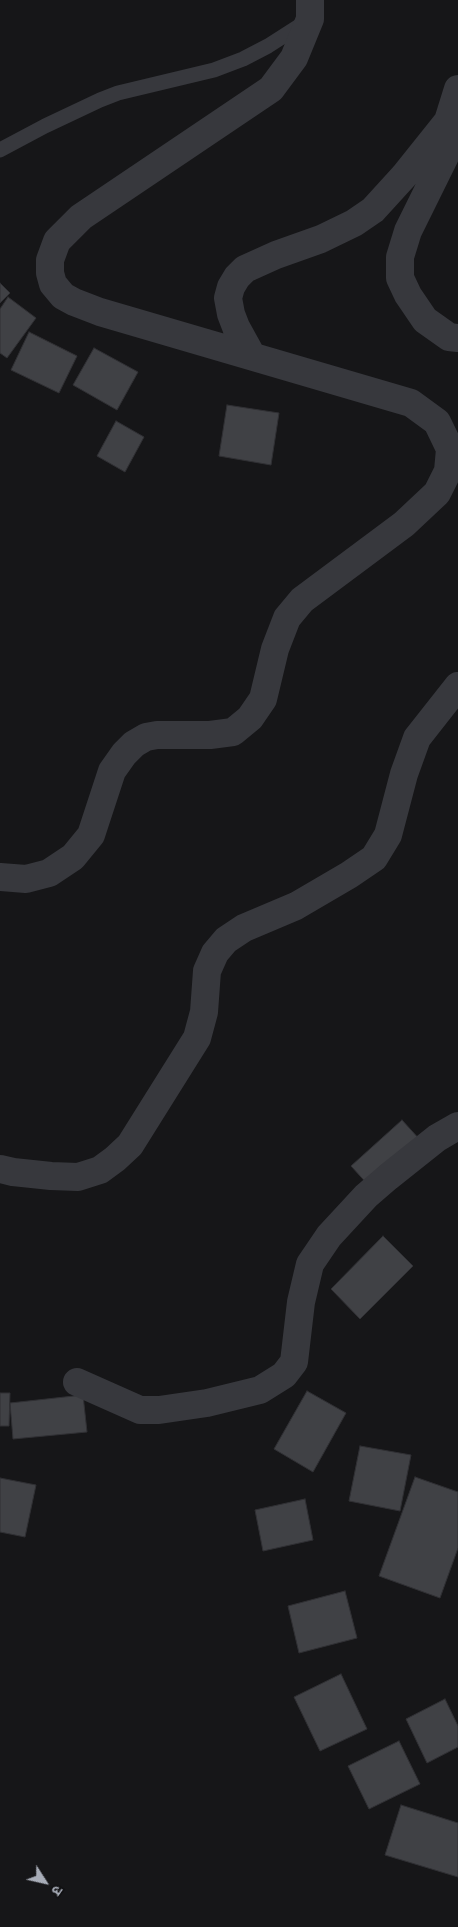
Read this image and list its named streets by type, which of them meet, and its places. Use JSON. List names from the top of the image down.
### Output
{
  "north": "bottom right"
}
